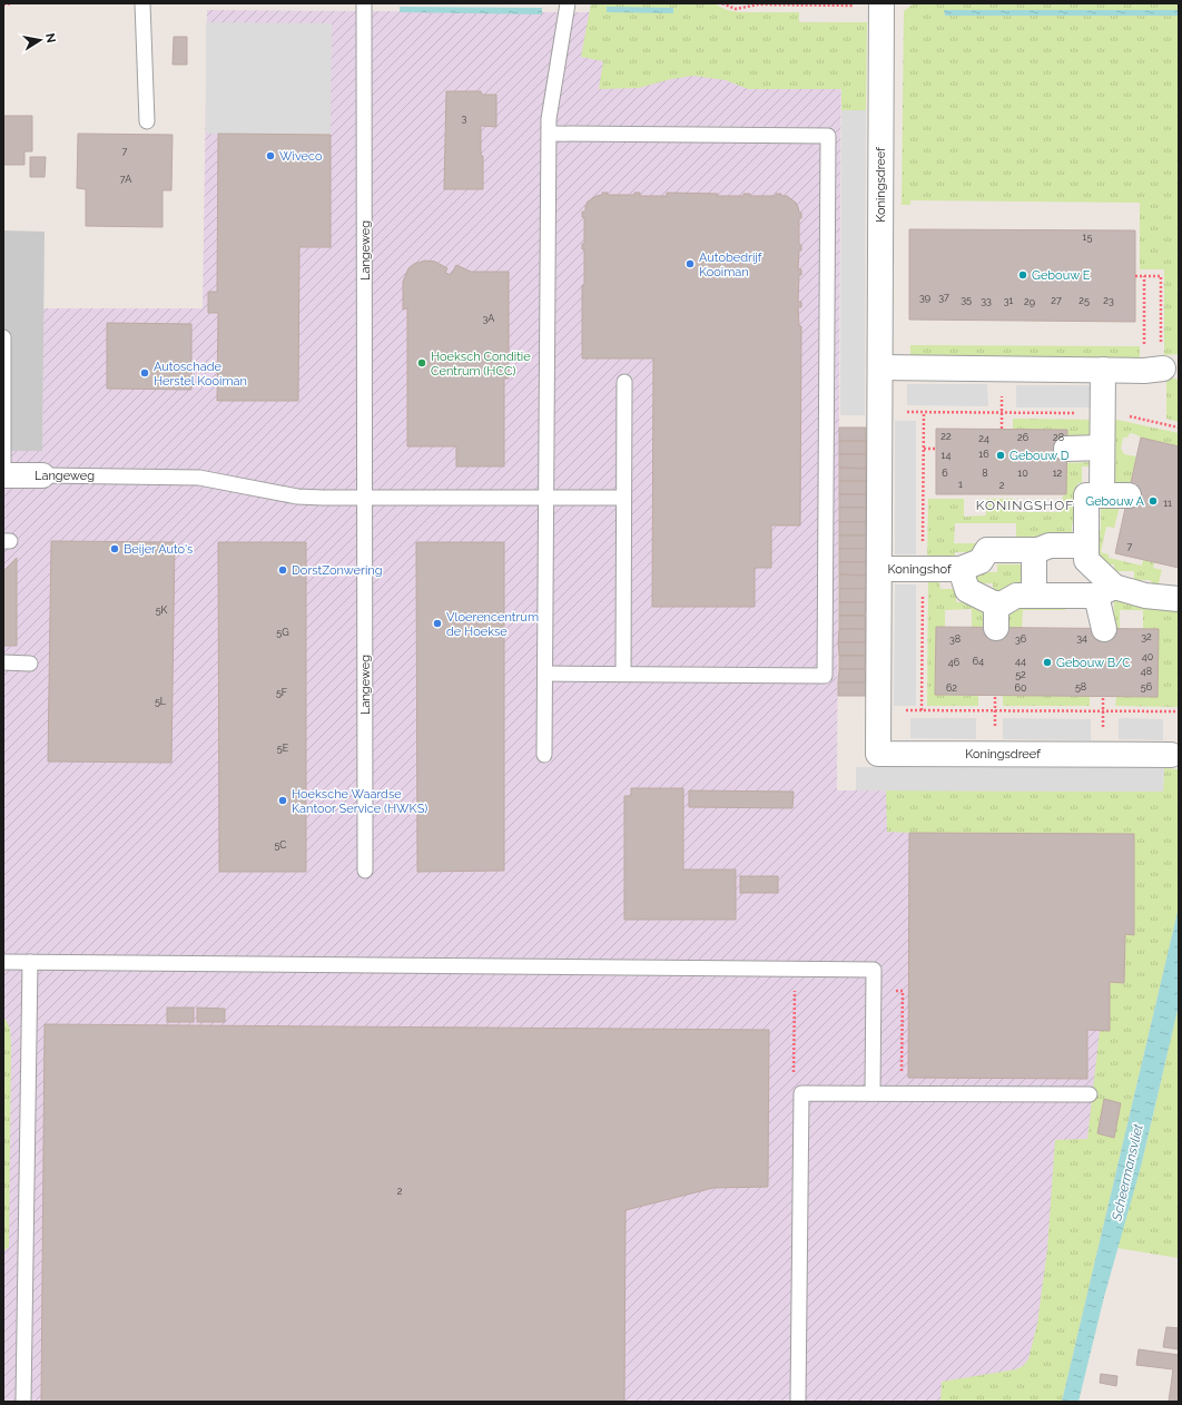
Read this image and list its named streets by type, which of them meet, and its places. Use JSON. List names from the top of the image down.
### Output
{
  "streets": {
    "street": ["Koningsdreef", "Langeweg", "Koningshof"]
  },
  "crossings": [
    ["Koningsdreef", "Koningshof"]
  ],
  "districts": ["KONINGSHOF"],
  "water": ["Scheermansvliet"],
  "places": [
    "Wiveco",
    "Autobedrijf Kooiman",
    "Gebouw E",
    "Hoeksch Conditie Centrum (HCC)",
    "Autoschade Herstel Kooiman",
    "Gebouw D",
    "Gebouw A",
    "Beijer Auto's",
    "DorstZonwering",
    "Vloerencentrum de Hoekse",
    "Gebouw B/C",
    "Hoeksche Waardse Kantoor Service (HWKS)"
  ],
  "house_numbers": [
    "3",
    "7",
    "7A",
    "15",
    "39",
    "37",
    "35",
    "33",
    "31",
    "27",
    "25",
    "23",
    "29",
    "3A",
    "22",
    "26",
    "28",
    "24",
    "16",
    "14",
    "6",
    "8",
    "10",
    "12",
    "1",
    "2",
    "11",
    "7",
    "5K",
    "5G",
    "32",
    "34",
    "38",
    "36",
    "40",
    "64",
    "44",
    "46",
    "48",
    "52",
    "58",
    "56",
    "62",
    "60",
    "5F",
    "5L",
    "5E",
    "5C",
    "2"
  ],
  "north": "right"
}
